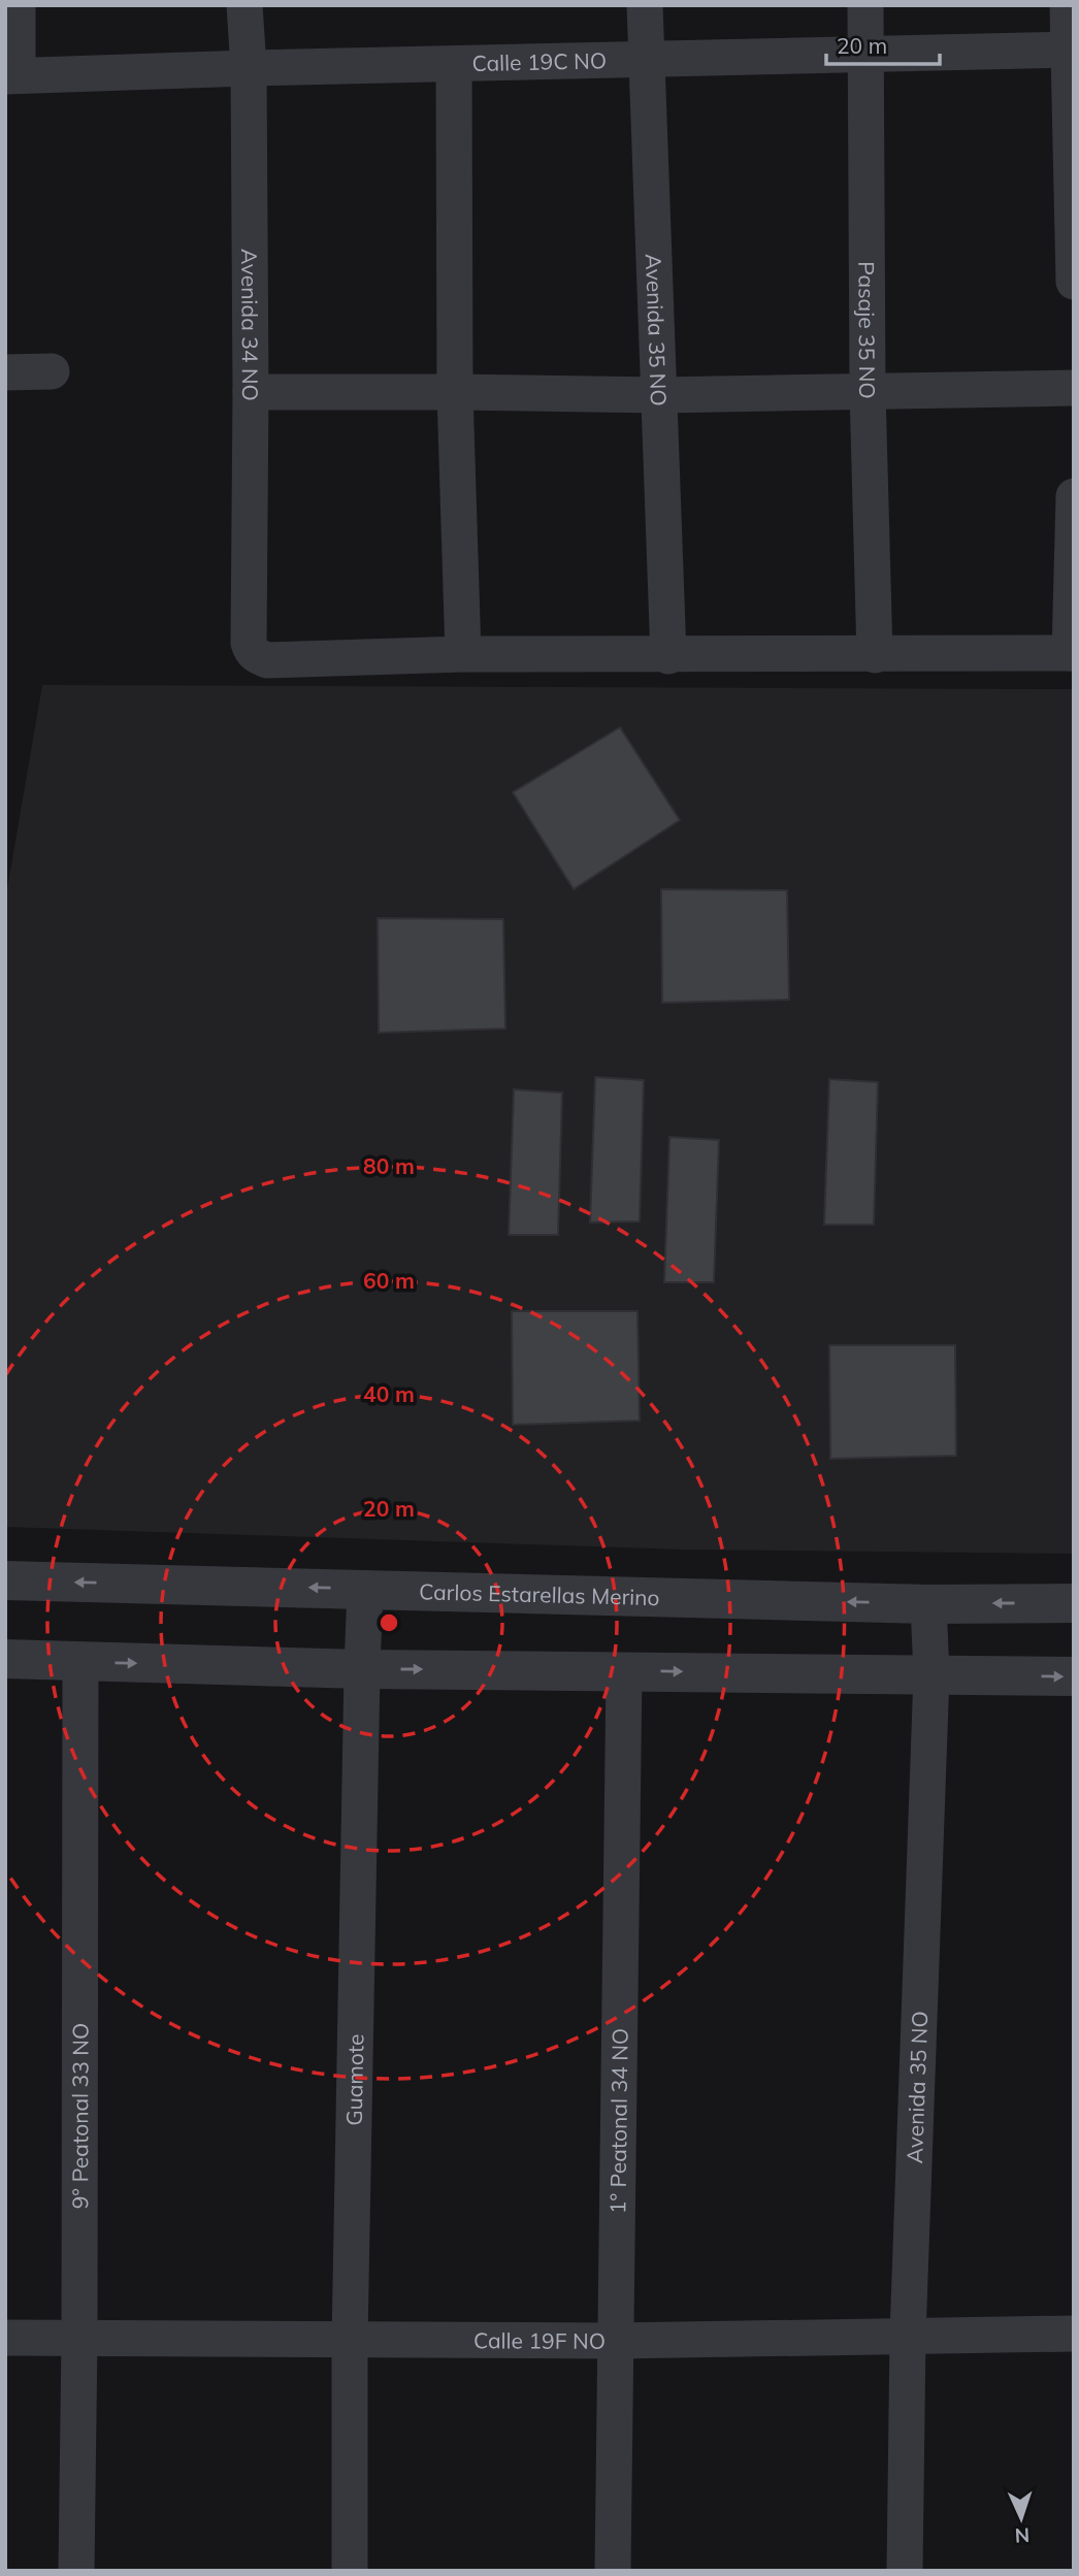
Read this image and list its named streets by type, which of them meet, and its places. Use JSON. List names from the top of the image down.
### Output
{
  "streets": {
    "street": [
      "Calle 19C NO",
      "Avenida 34 NO",
      "Avenida 35 NO",
      "Pasaje 35 NO",
      "Carlos Estarellas Merino",
      "Guamote",
      "9° Peatonal 33 NO",
      "1° Peatonal 34 NO",
      "Calle 19F NO"
    ]
  },
  "crossings": [
    ["Calle 19C NO", "Avenida 34 NO"],
    ["Calle 19C NO", "Avenida 35 NO"],
    ["Calle 19C NO", "Pasaje 35 NO"],
    ["Avenida 35 NO", "Carlos Estarellas Merino"],
    ["Avenida 35 NO", "Calle 19F NO"],
    ["Carlos Estarellas Merino", "Guamote"],
    ["Guamote", "Calle 19F NO"],
    ["9° Peatonal 33 NO", "Calle 19F NO"],
    ["1° Peatonal 34 NO", "Calle 19F NO"]
  ],
  "scale_bar": "20 m",
  "north": "bottom",
  "rings": [
    "80 m",
    "60 m",
    "40 m",
    "20 m"
  ]
}
